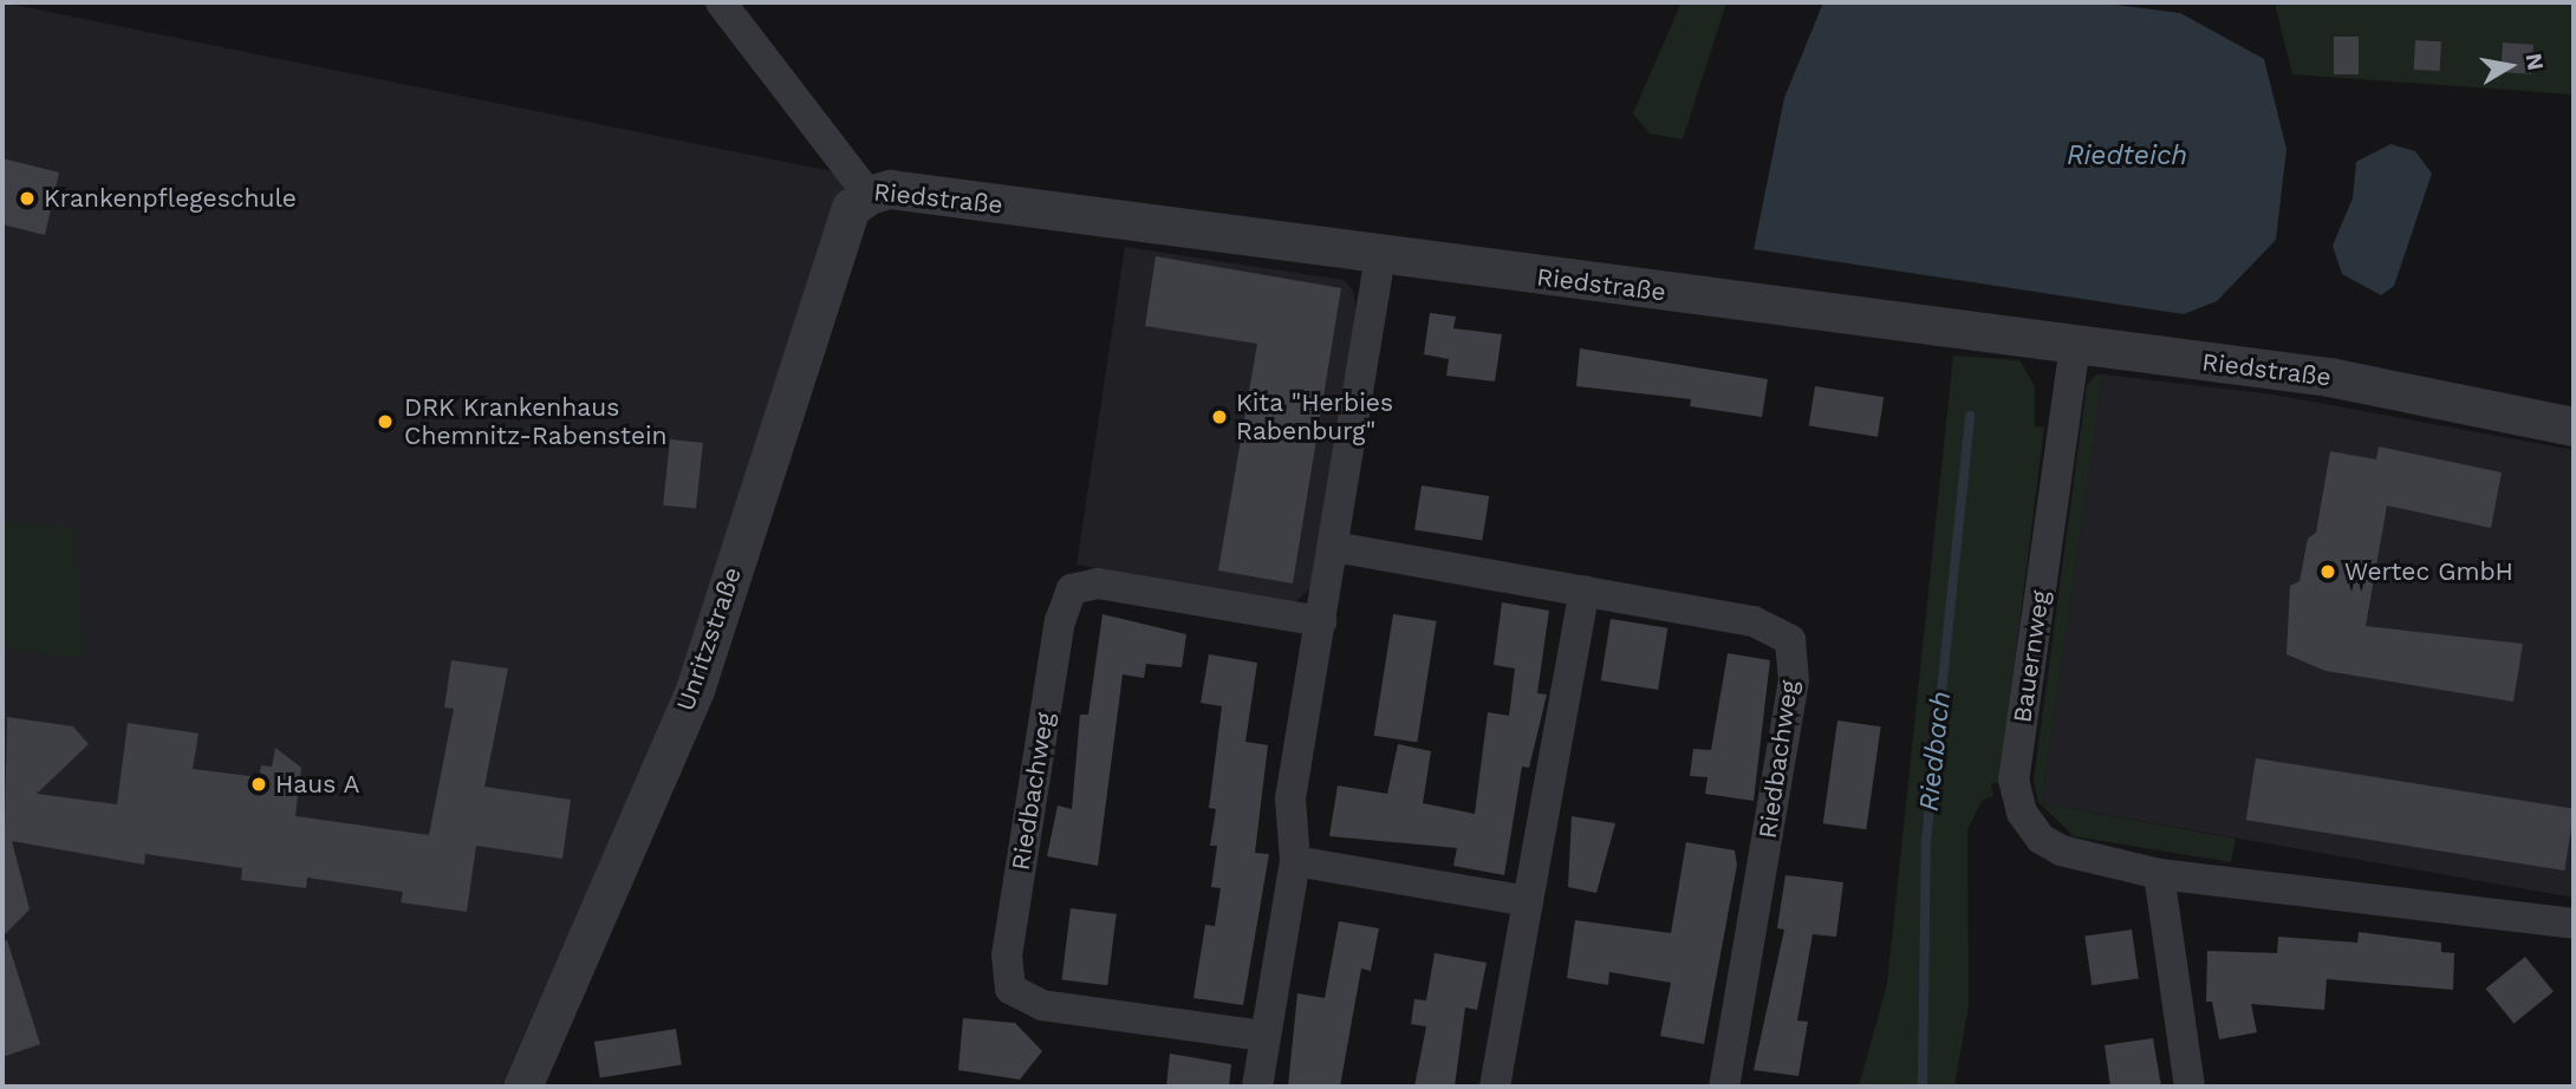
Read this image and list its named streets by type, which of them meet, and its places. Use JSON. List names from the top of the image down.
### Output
{
  "streets": {
    "street": [
      "Riedstraße",
      "Unritzstraße",
      "Bauernweg",
      "Riedbachweg"
    ]
  },
  "crossings": [
    ["Riedstraße", "Unritzstraße"],
    ["Riedstraße", "Bauernweg"]
  ],
  "water": ["Riedteich", "Riedbach"],
  "places": [
    "Krankenpflegeschule",
    "Kita \"Herbies Rabenburg\"",
    "DRK Krankenhaus Chemnitz-Rabenstein",
    "Wertec GmbH",
    "Haus A"
  ],
  "north": "right"
}
